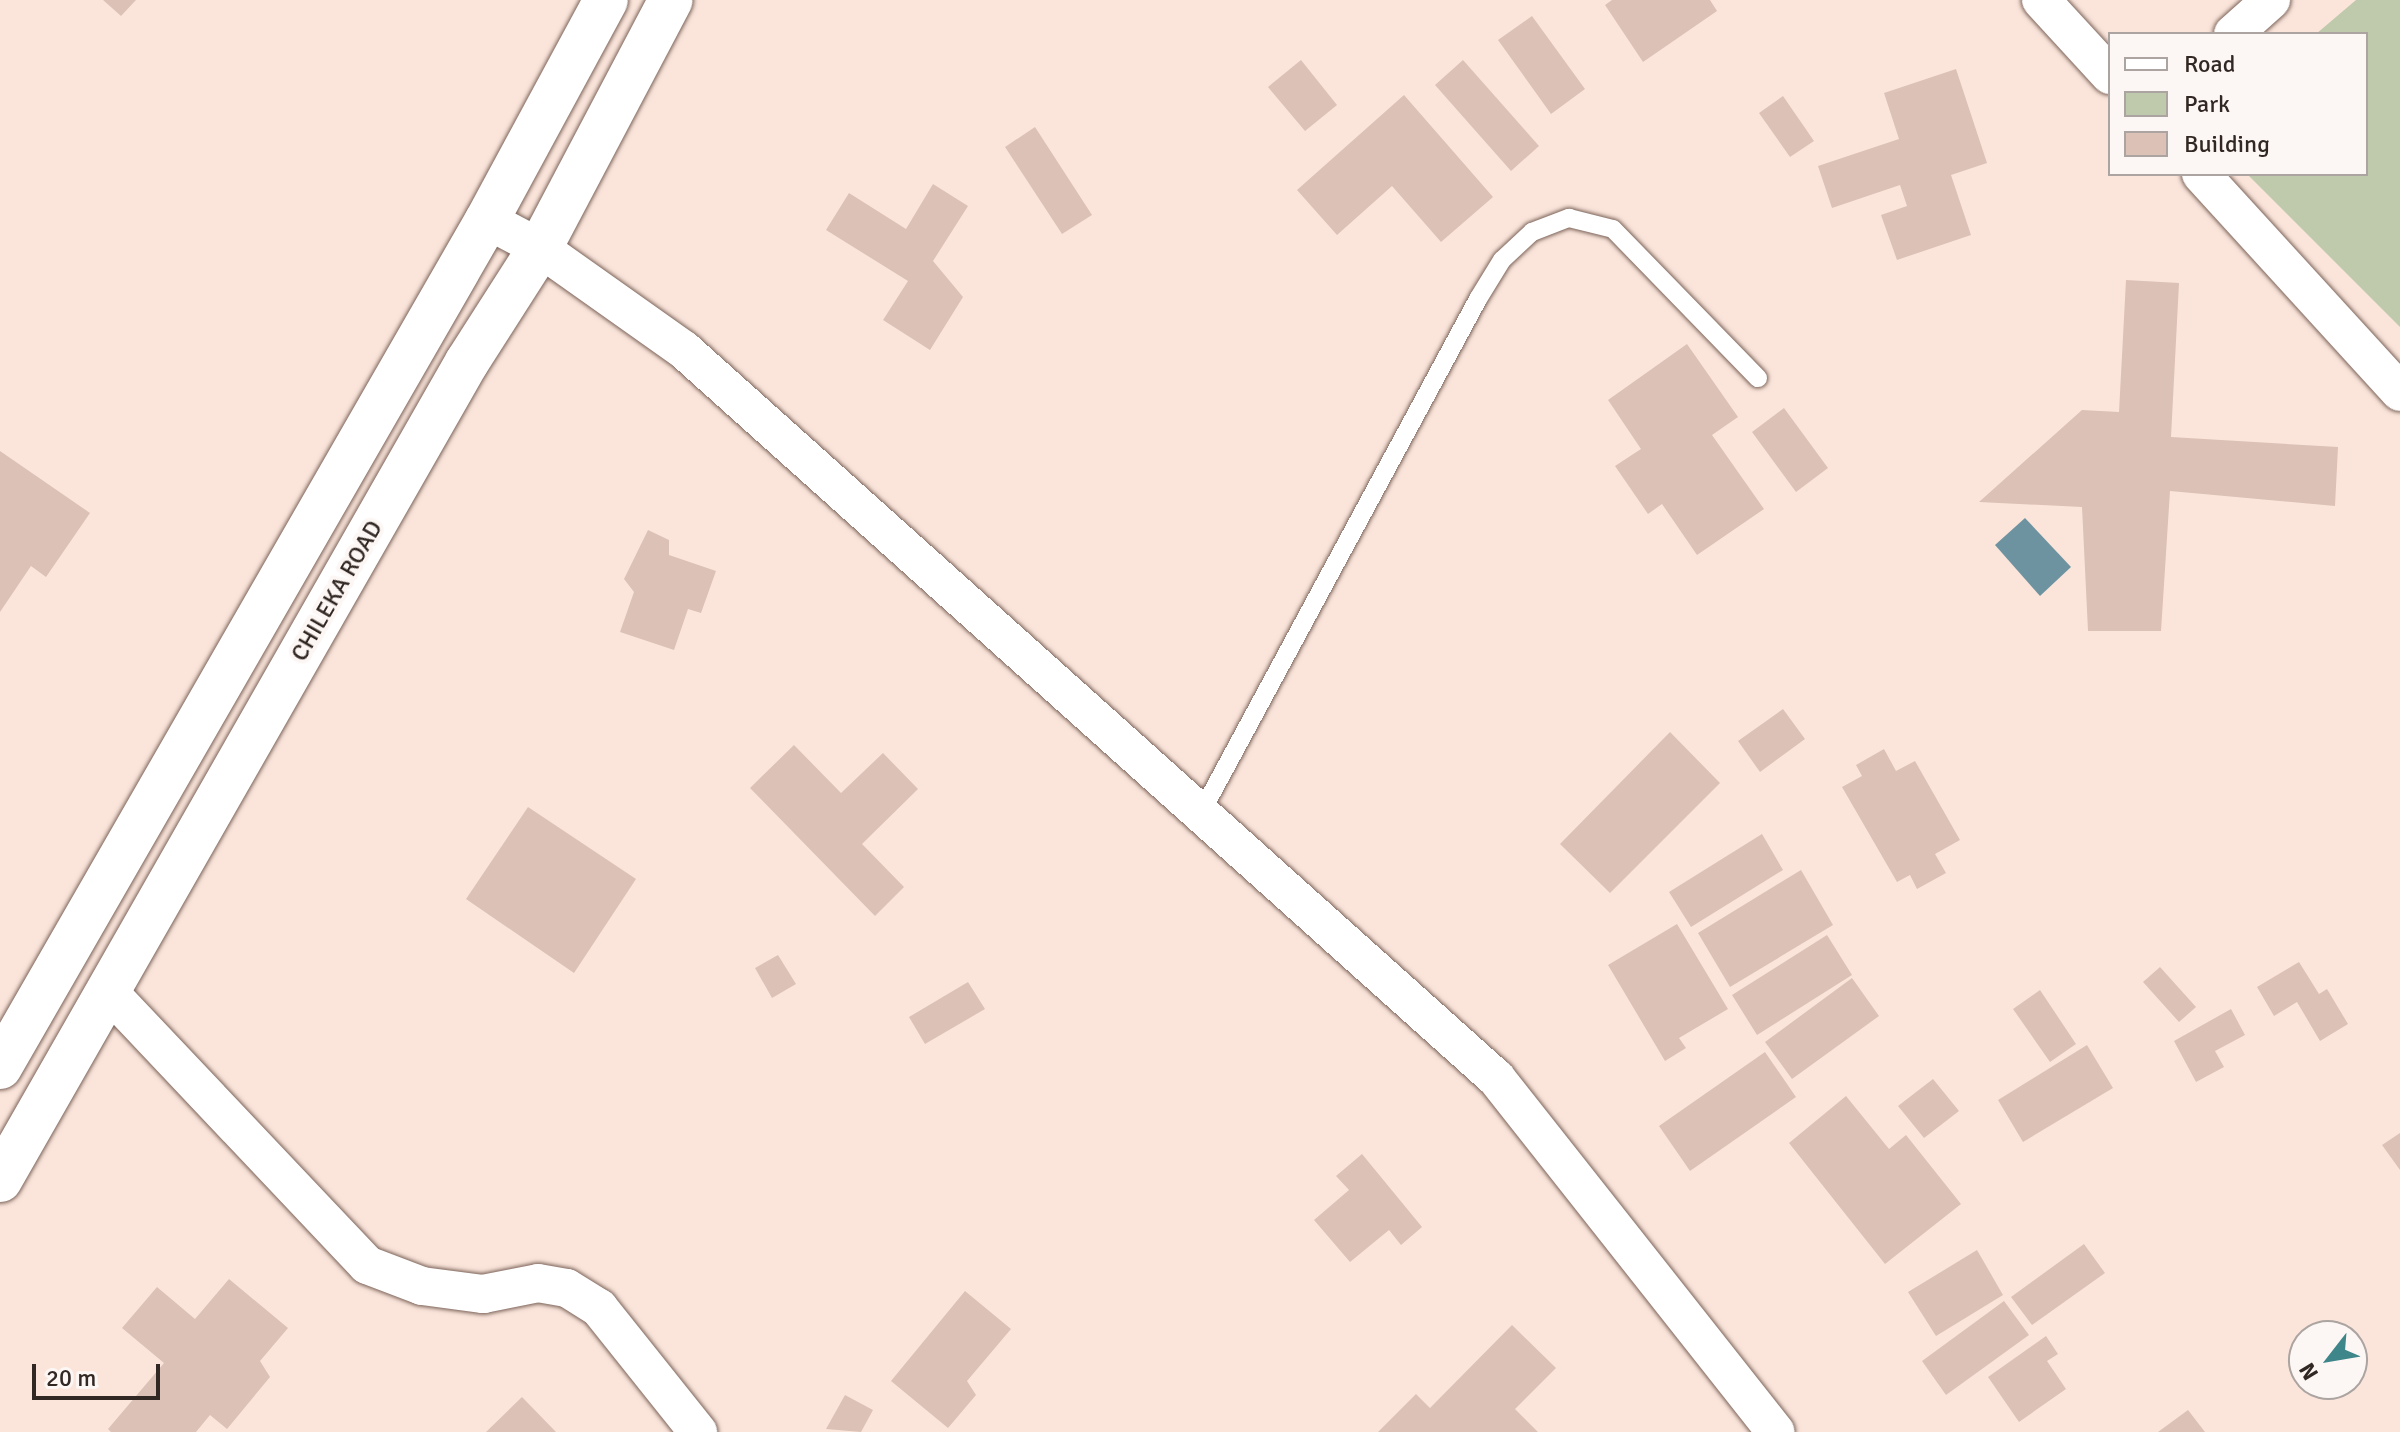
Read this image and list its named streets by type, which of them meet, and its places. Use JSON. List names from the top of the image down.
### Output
{
  "streets": {
    "highway": ["CHILEKA ROAD"]
  },
  "legend": ["Road", "Park", "Building"],
  "scale_bar": "20 m",
  "north": "bottom left"
}
